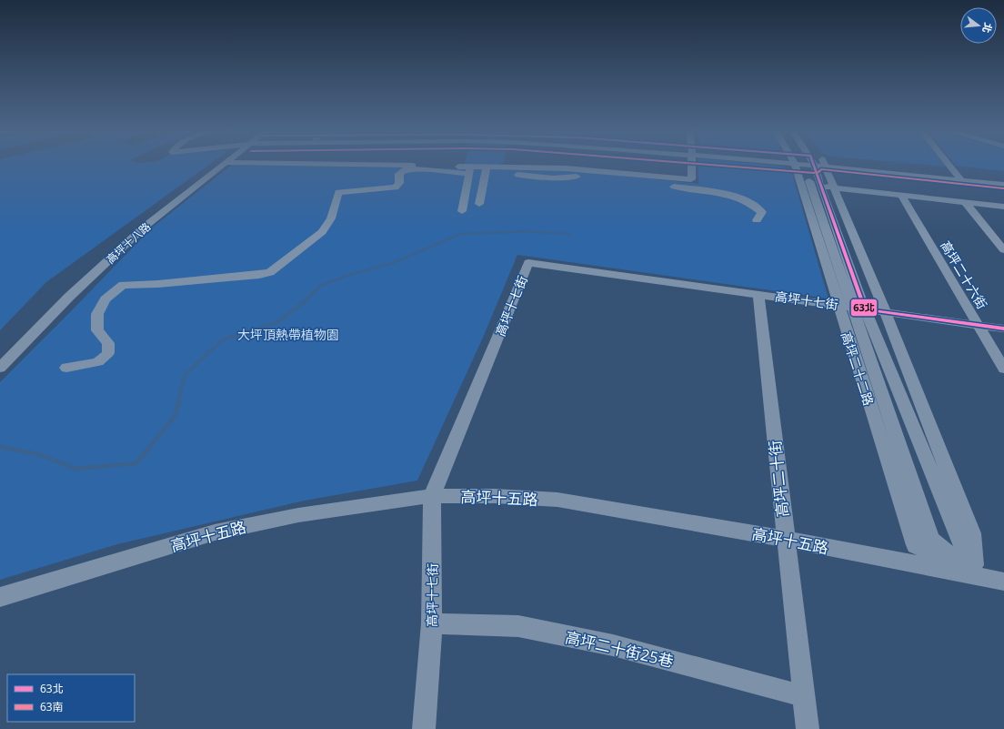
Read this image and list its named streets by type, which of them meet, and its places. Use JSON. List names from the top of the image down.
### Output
{
  "streets": {
    "street": [
      "高坪十八路",
      "高坪二十六街",
      "高坪十七街",
      "高坪二十二路",
      "高坪二十街",
      "高坪十五路",
      "高坪二十街25巷"
    ]
  },
  "crossings": [
    ["高坪二十六街", "高坪十七街"],
    ["高坪十七街", "高坪二十二路"],
    ["高坪十七街", "高坪二十街"],
    ["高坪十七街", "高坪十五路"],
    ["高坪十七街", "高坪二十街25巷"],
    ["高坪二十二路", "高坪十五路"],
    ["高坪二十街", "高坪十五路"],
    ["高坪二十街", "高坪二十街25巷"]
  ],
  "parks": ["大坪頂熱帶植物園"],
  "lines": ["transit line 63北", "transit line 63南"],
  "legend": ["63北", "63南"],
  "north": "right"
}
